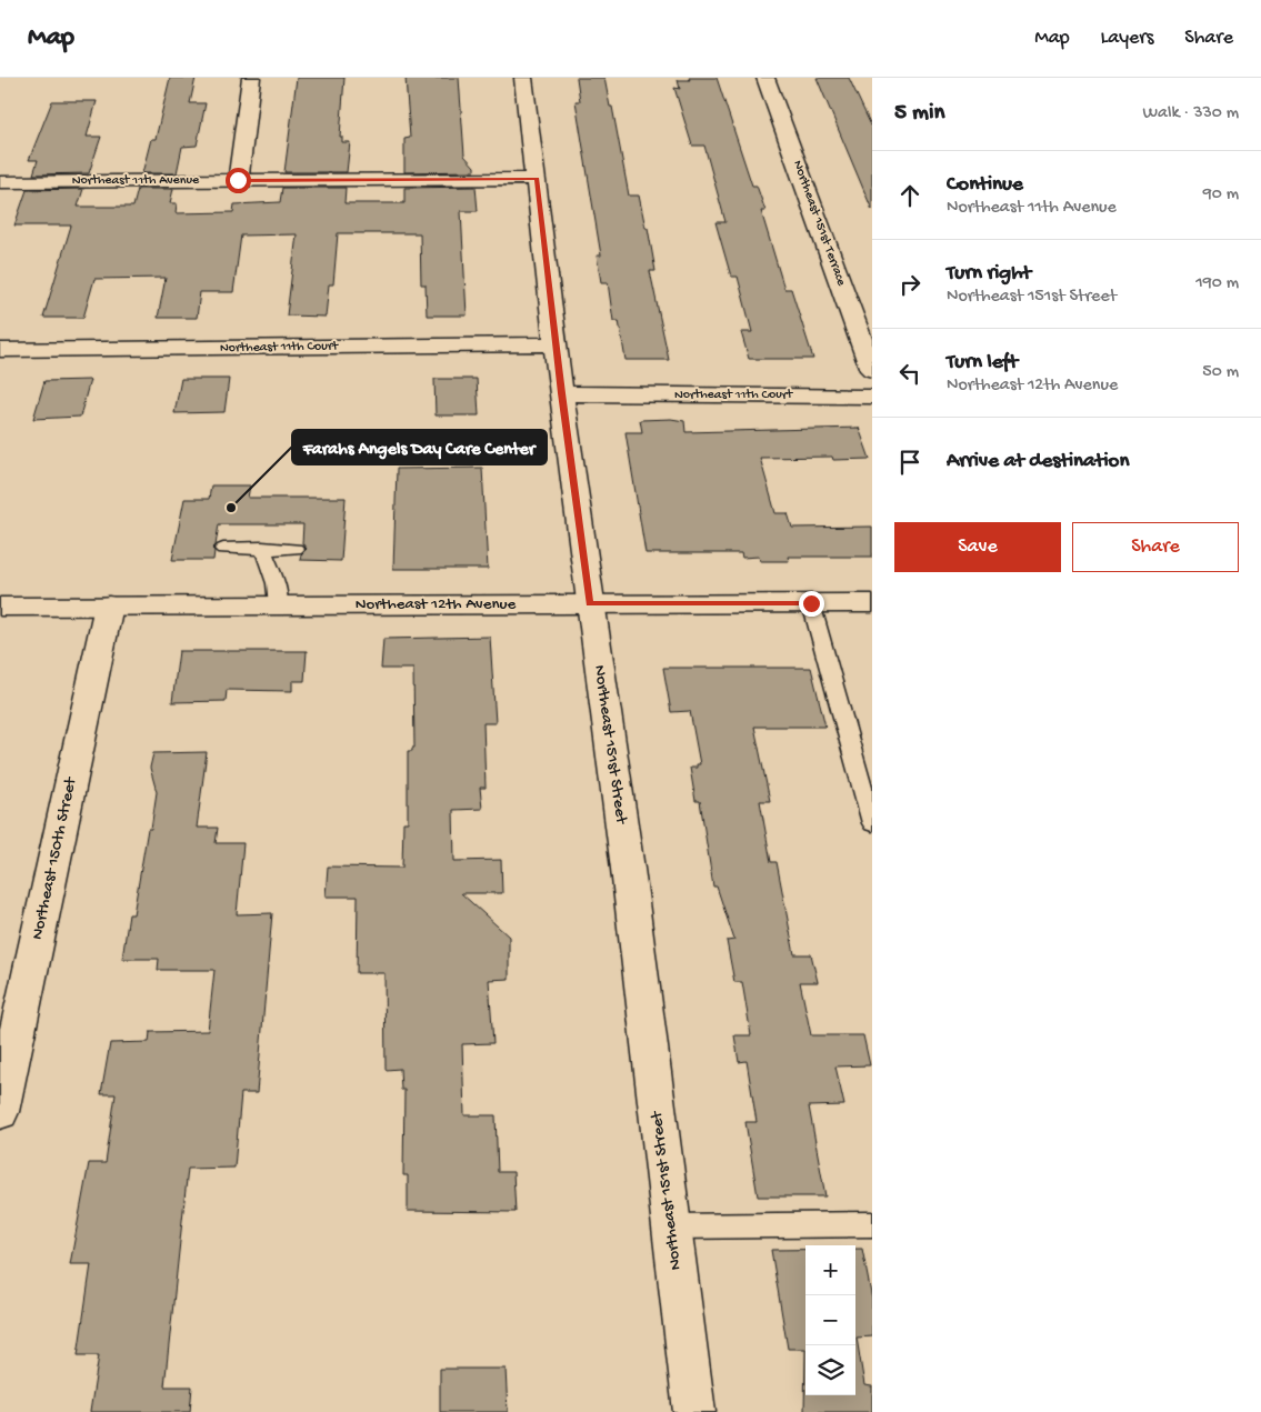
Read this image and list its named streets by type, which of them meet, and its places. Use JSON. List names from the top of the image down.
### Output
{
  "streets": {
    "street": [
      "Northeast 11th Avenue",
      "Northeast 151st Terrace",
      "Northeast 11th Court",
      "Northeast 12th Avenue",
      "Northeast 151st Street",
      "Northeast 150th Street"
    ]
  },
  "crossings": [
    ["Northeast 11th Avenue", "Northeast 151st Street"],
    ["Northeast 11th Court", "Northeast 151st Street"],
    ["Northeast 12th Avenue", "Northeast 151st Street"],
    ["Northeast 12th Avenue", "Northeast 150th Street"]
  ],
  "places": ["Farahs Angels Day Care Center"],
  "page": {
    "header": "Map",
    "nav": ["Map", "Layers", "Share"],
    "heading": ["5 min", "Walk · 330 m"],
    "list": [
      ["Continue", "Northeast 11th Avenue", "90 m"],
      ["Turn right", "Northeast 151st Street", "190 m"],
      ["Turn left", "Northeast 12th Avenue", "50 m"],
      "Arrive at destination"
    ],
    "buttons": ["Save", "Share"],
    "map_buttons": ["+", "−"]
  }
}
